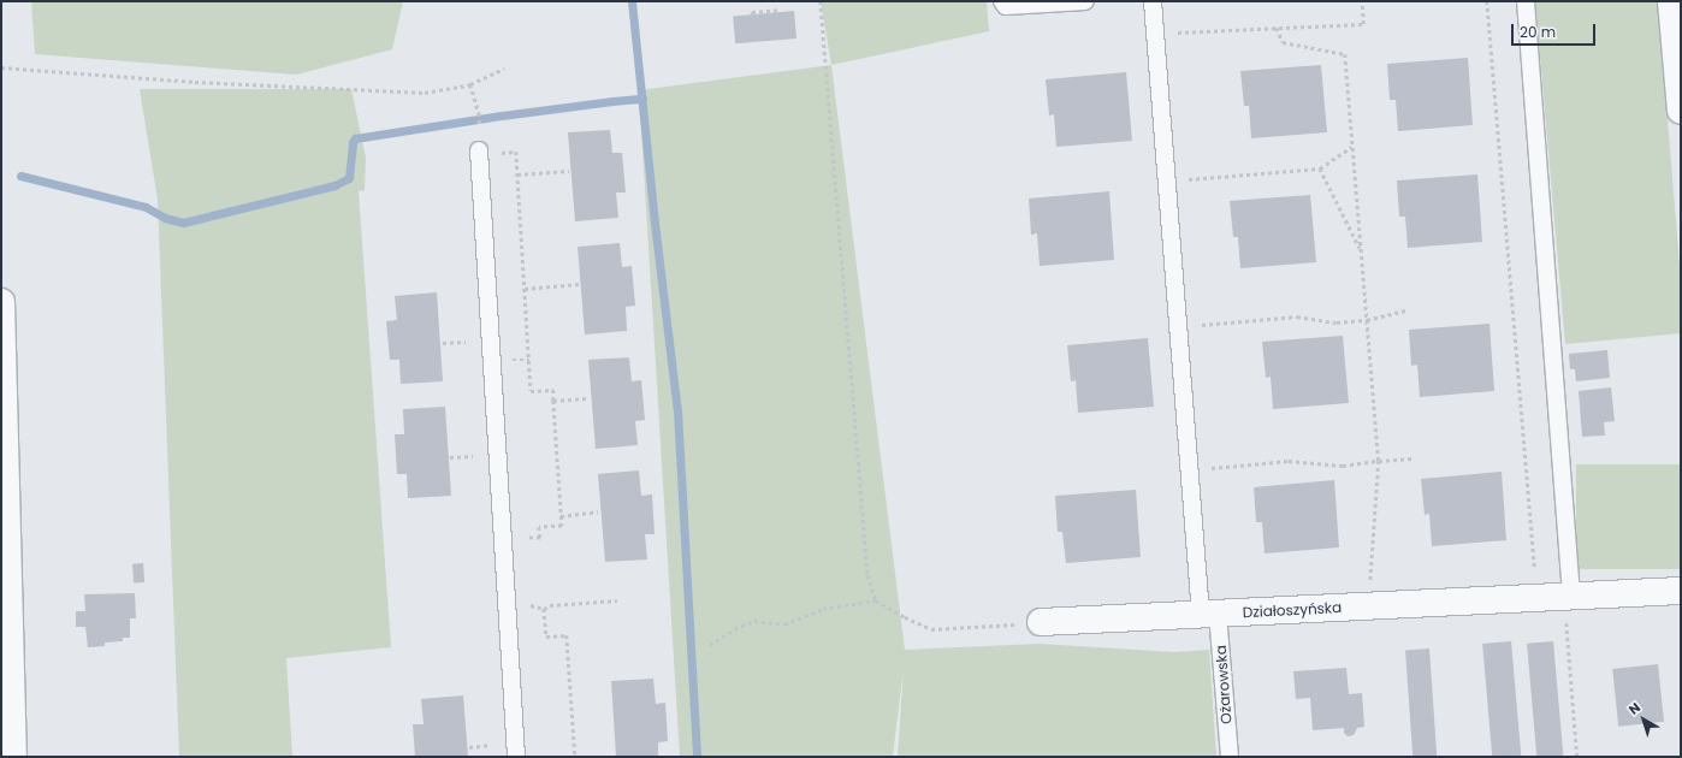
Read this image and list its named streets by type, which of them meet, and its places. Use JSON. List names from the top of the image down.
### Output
{
  "streets": {
    "street": ["Działoszyńska"],
    "lane": ["Ożarowska"]
  },
  "crossings": [
    ["Działoszyńska", "Ożarowska"]
  ],
  "scale_bar": "20 m",
  "north": "top left"
}
